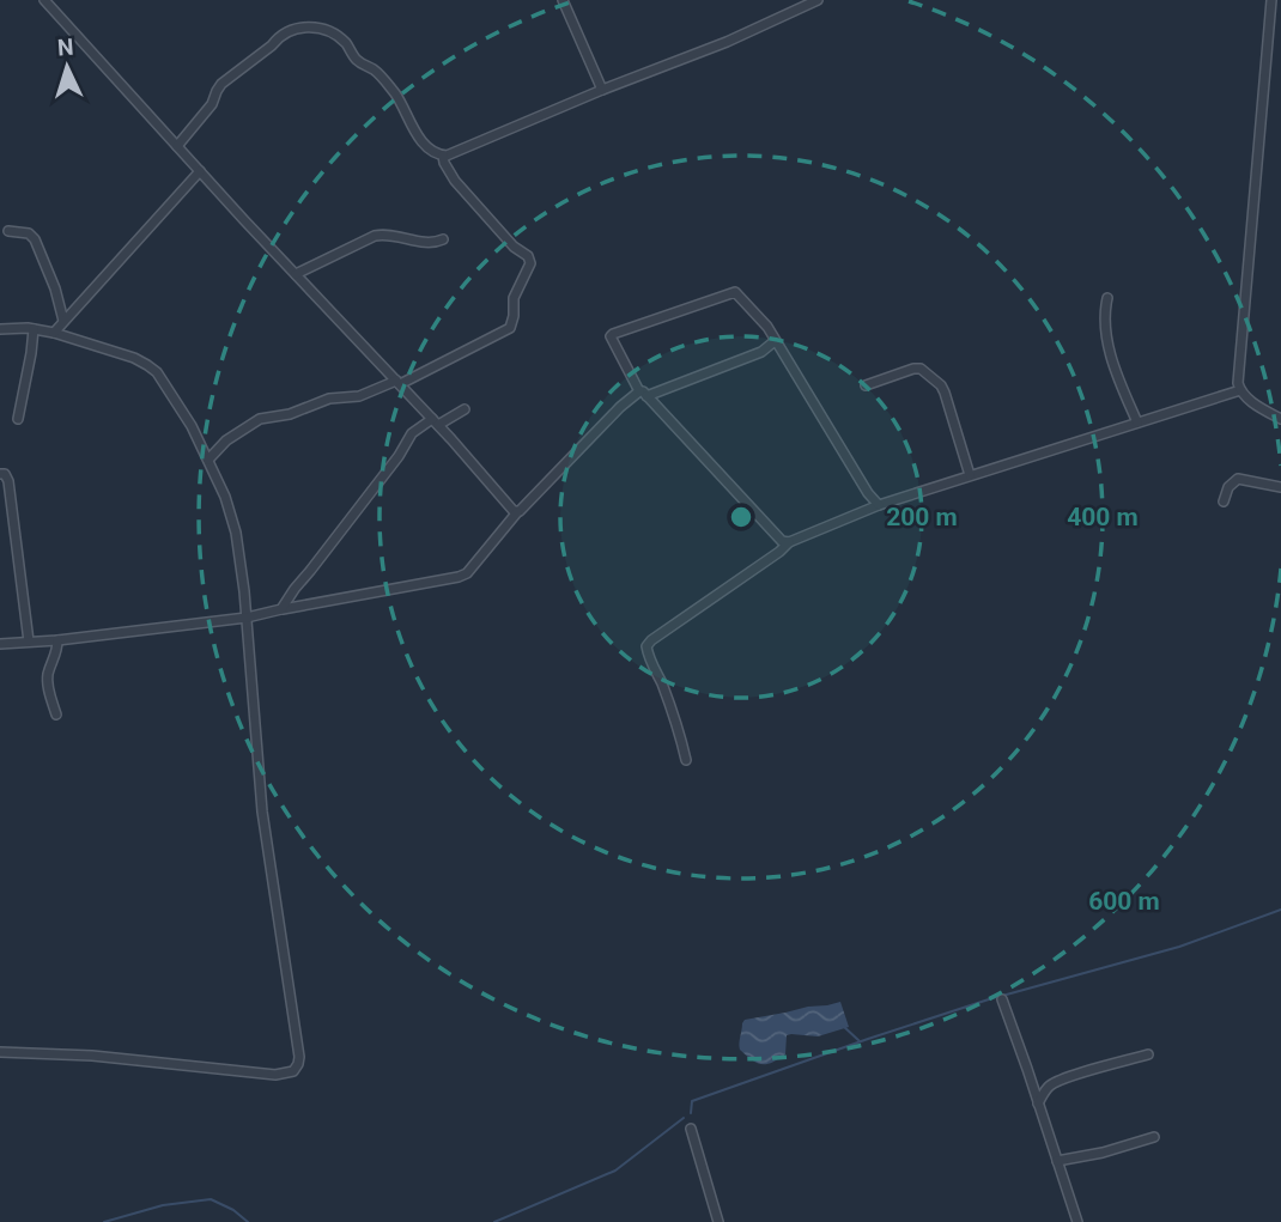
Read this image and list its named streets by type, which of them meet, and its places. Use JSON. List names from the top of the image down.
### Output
{
  "north": "top",
  "rings": ["200 m", "400 m", "600 m"]
}
